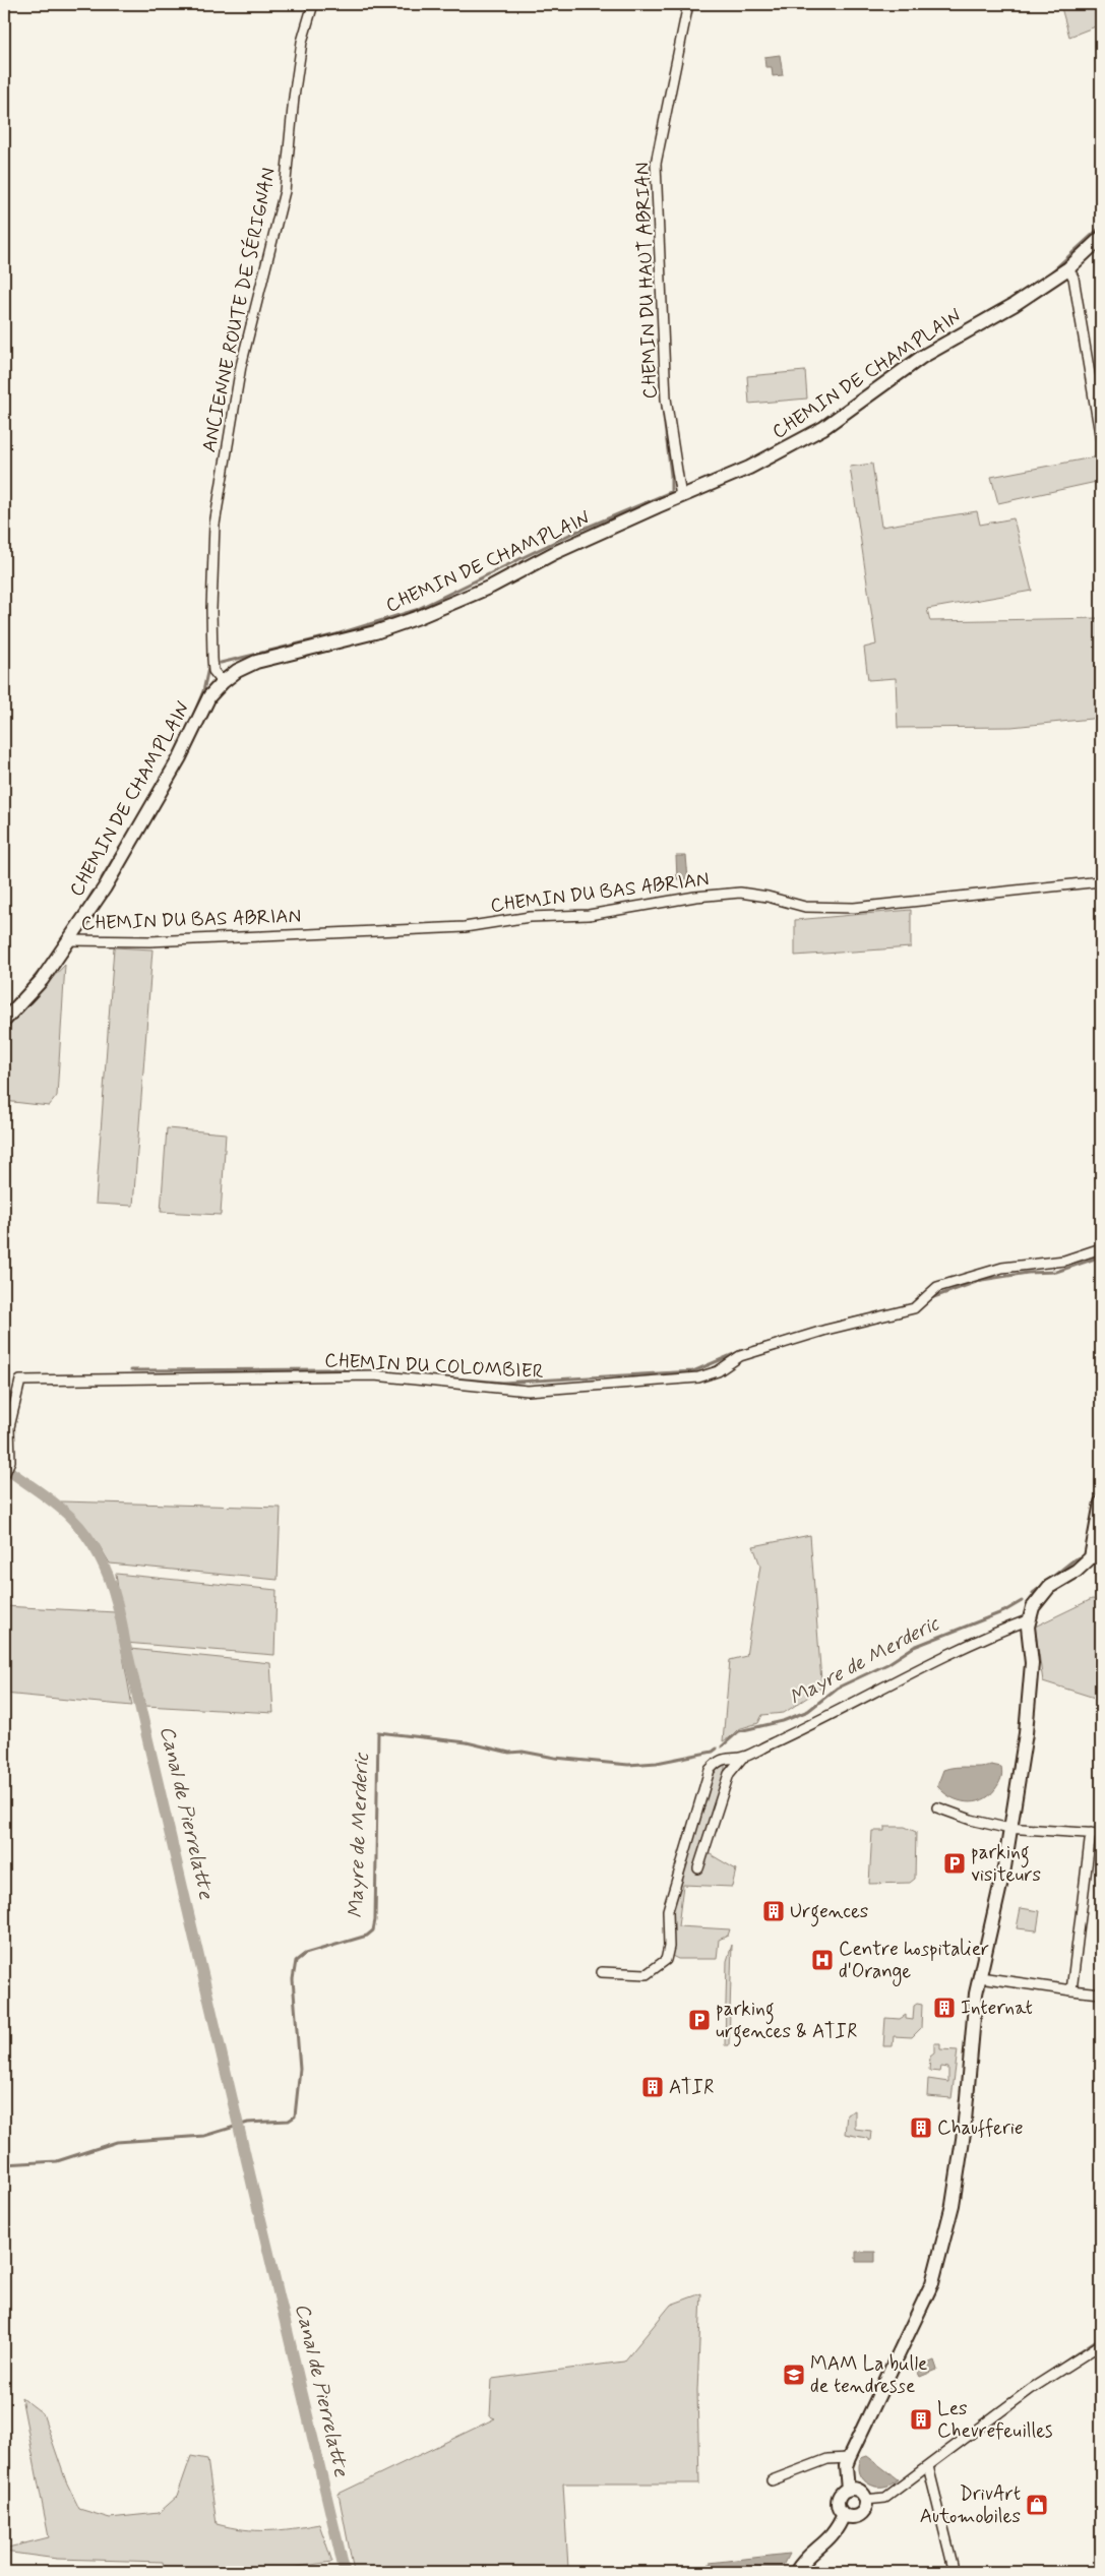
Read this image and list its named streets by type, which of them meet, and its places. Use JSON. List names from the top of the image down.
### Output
{
  "streets": {
    "street": [
      "CHEMIN DU HAUT ABRIAN",
      "ANCIENNE ROUTE DE SÉRIGNAN",
      "CHEMIN DE CHAMPLAIN",
      "CHEMIN DU BAS ABRIAN",
      "CHEMIN DU COLOMBIER"
    ]
  },
  "crossings": [
    ["CHEMIN DU HAUT ABRIAN", "CHEMIN DE CHAMPLAIN"],
    ["ANCIENNE ROUTE DE SÉRIGNAN", "CHEMIN DE CHAMPLAIN"],
    ["CHEMIN DE CHAMPLAIN", "CHEMIN DU BAS ABRIAN"]
  ],
  "water": ["Mayre de Merderic", "Canal de Pierrelatte"],
  "places": {
    "parking": ["parking visiteurs", "parking urgences & ATIR"],
    "building": [
      "Urgences",
      "Internat",
      "ATIR",
      "Chaufferie",
      "Les Chevrefeuilles"
    ],
    "hospital": ["Centre hospitalier d'Orange"],
    "school or university": ["MAM La bulle de tendresse"],
    "shop": ["DrivArt Automobiles"]
  }
}
